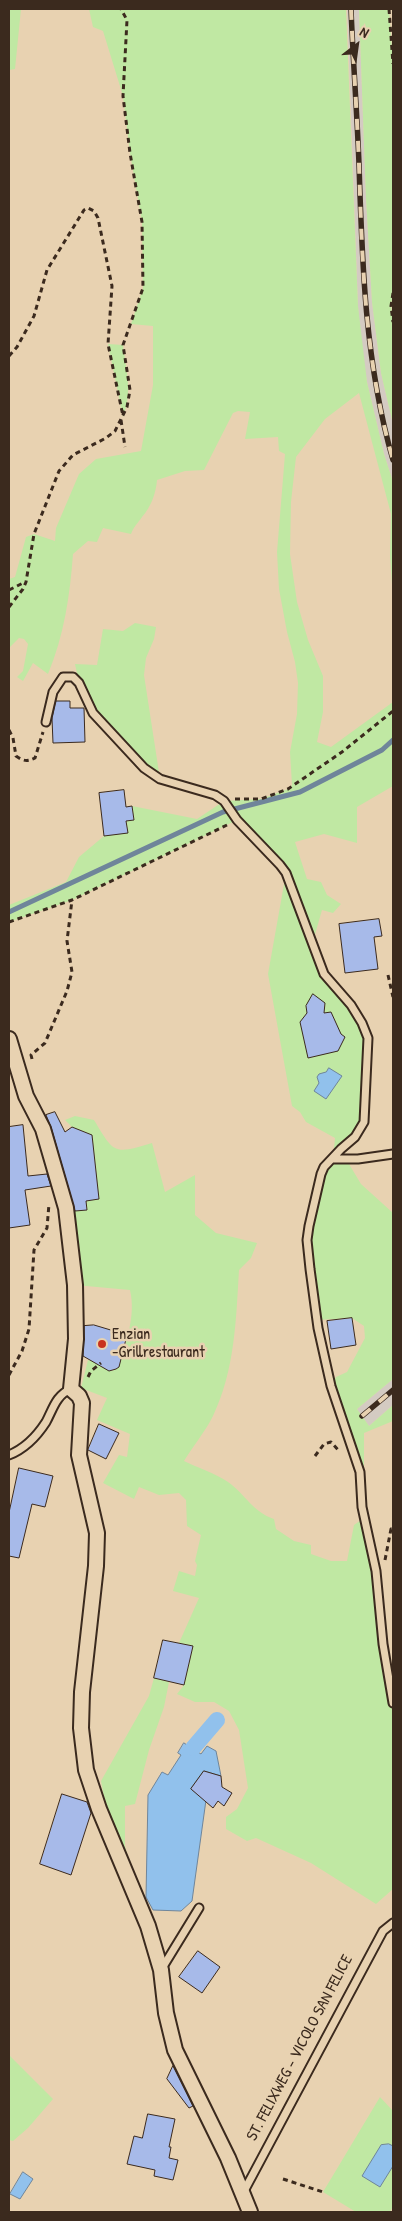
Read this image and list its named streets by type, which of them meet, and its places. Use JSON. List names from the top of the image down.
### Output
{
  "streets": {
    "street": ["ST. FELIXWEG - VICOLO SAN FELICE"]
  },
  "places": ["Enzian -Grillrestaurant"],
  "north": "top right"
}
